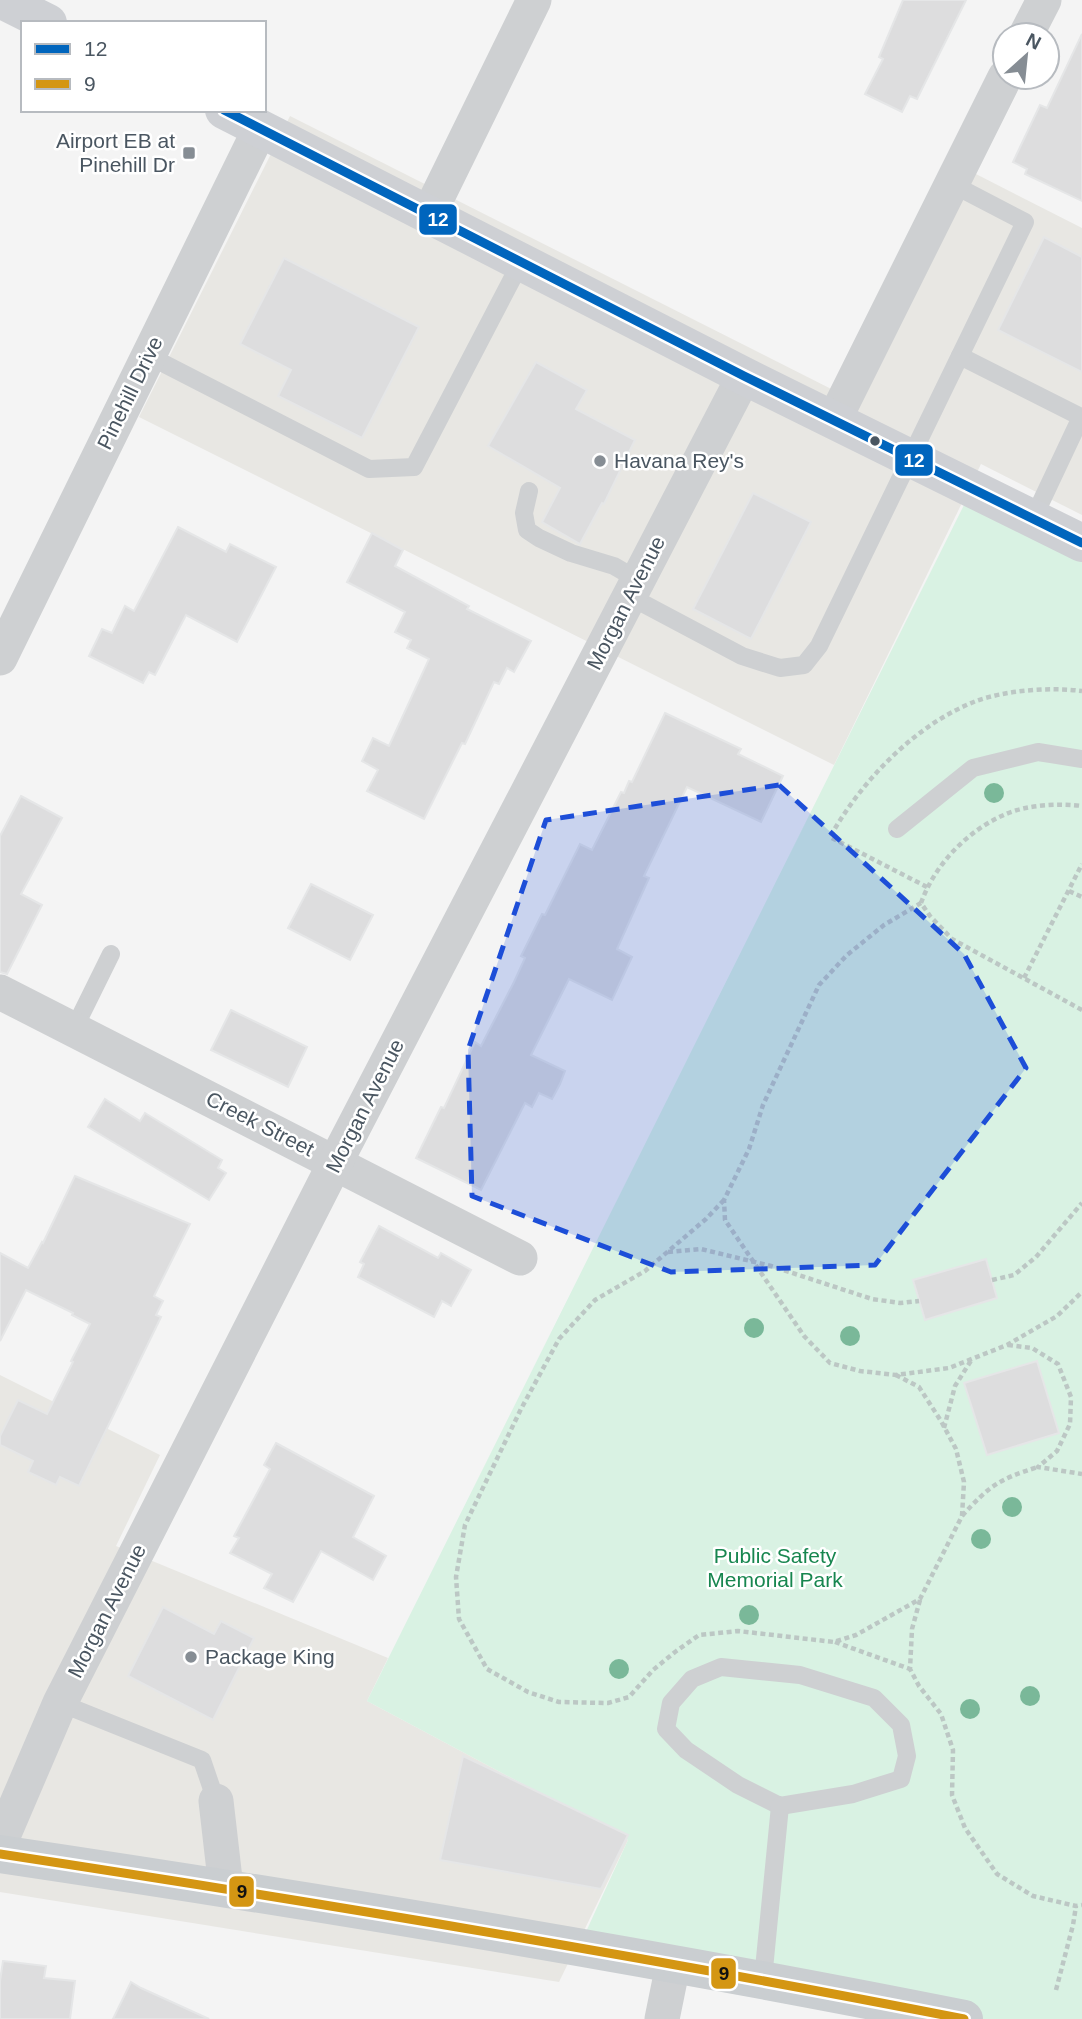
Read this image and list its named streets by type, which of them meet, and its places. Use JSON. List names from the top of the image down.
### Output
{
  "streets": {
    "street": ["Pinehill Drive", "Morgan Avenue", "Creek Street"]
  },
  "crossings": [
    ["Morgan Avenue", "Creek Street"]
  ],
  "parks": ["Public Safety Memorial Park"],
  "places": {
    "transit": ["Airport EB at Pinehill Dr"],
    "other": ["Havana Rey's", "Package King"]
  },
  "lines": ["transit line 12", "transit line 9"],
  "legend": ["12", "9"],
  "north": "top right"
}
